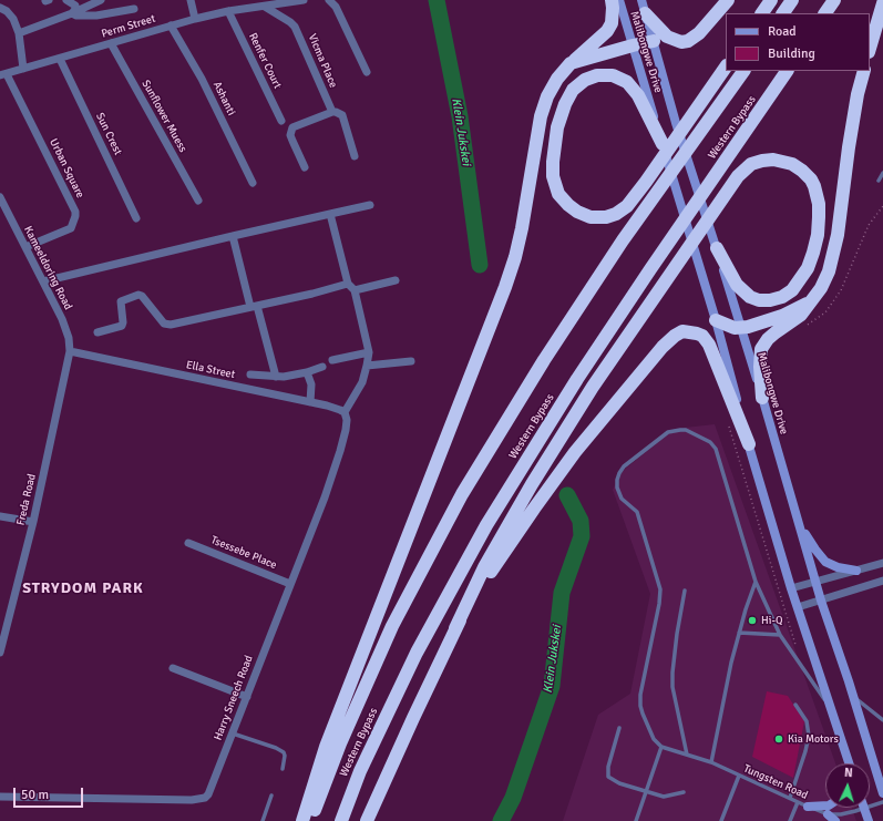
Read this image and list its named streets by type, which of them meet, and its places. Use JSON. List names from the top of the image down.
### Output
{
  "streets": {
    "highway": ["Western Bypass"],
    "main road": ["Malibongwe Drive"],
    "street": [
      "Perm Street",
      "Renfer Court",
      "Vicma Place",
      "Ashanti",
      "Sunflower Muess",
      "Sun Crest",
      "Urban Square",
      "Kameeldoring Road",
      "Ella Street",
      "Freda Road",
      "Tsessebe Place",
      "Harry Sneech Road"
    ],
    "lane": ["Tungsten Road"]
  },
  "crossings": [
    ["Perm Street", "Renfer Court"],
    ["Perm Street", "Vicma Place"],
    ["Perm Street", "Ashanti"],
    ["Perm Street", "Sunflower Muess"],
    ["Perm Street", "Sun Crest"],
    ["Perm Street", "Urban Square"],
    ["Urban Square", "Kameeldoring Road"],
    ["Kameeldoring Road", "Ella Street"],
    ["Kameeldoring Road", "Freda Road"],
    ["Ella Street", "Freda Road"],
    ["Ella Street", "Harry Sneech Road"],
    ["Tsessebe Place", "Harry Sneech Road"]
  ],
  "districts": ["STRYDOM PARK"],
  "water": ["Klein Jukskei"],
  "places": ["Hi-Q", "Kia Motors"],
  "legend": ["Road", "Building"],
  "scale_bar": "50 m",
  "north": "top"
}
